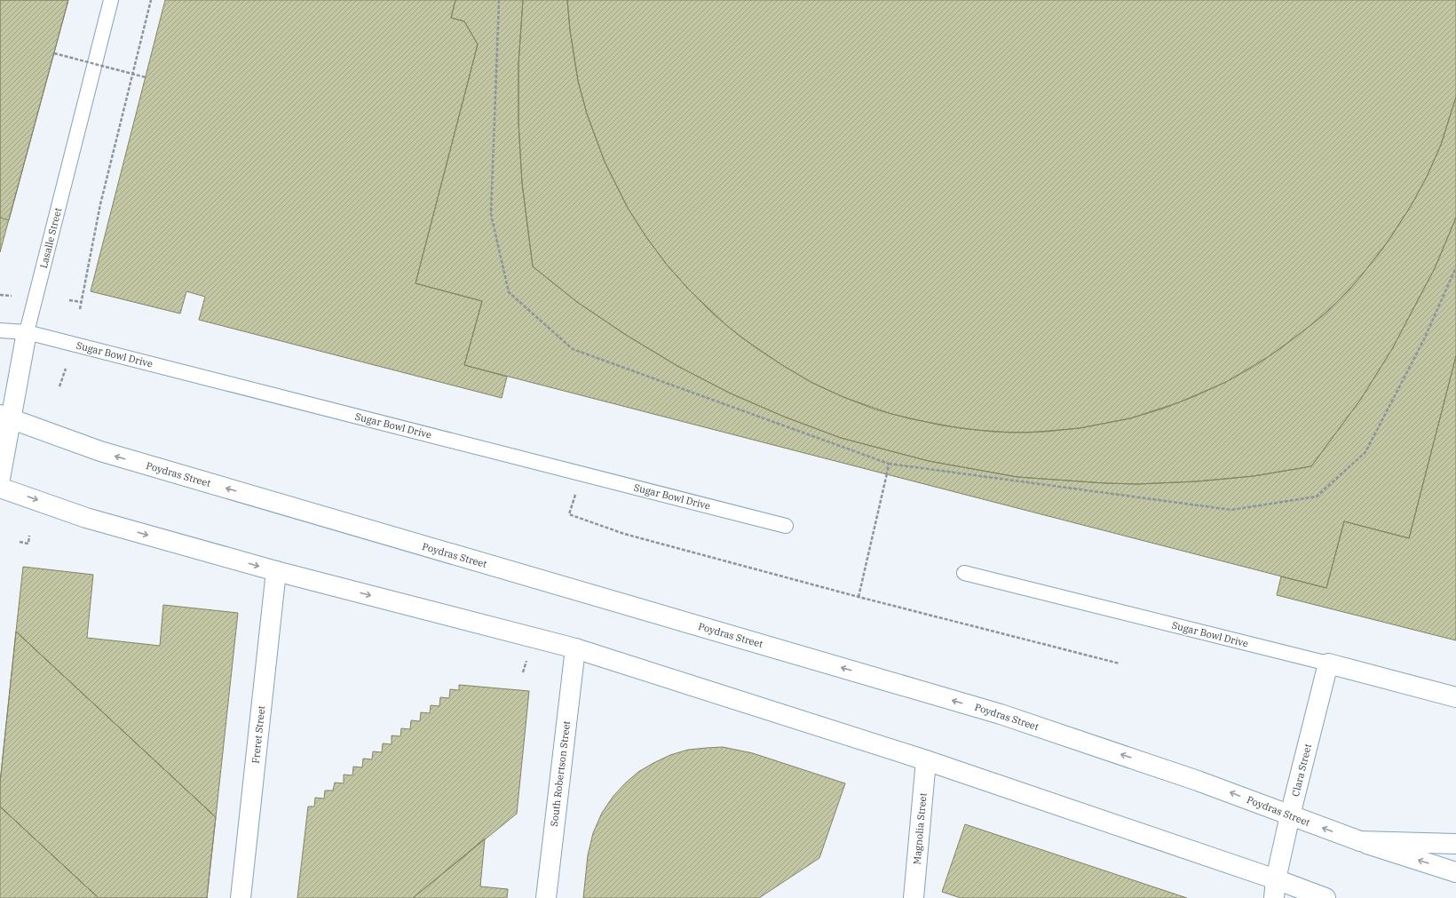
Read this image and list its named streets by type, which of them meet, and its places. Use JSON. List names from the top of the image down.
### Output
{
  "streets": {
    "main road": [
      "Lasalle Street",
      "Sugar Bowl Drive",
      "Poydras Street",
      "Freret Street",
      "Clara Street",
      "South Robertson Street",
      "Magnolia Street"
    ]
  },
  "crossings": [
    ["Lasalle Street", "Sugar Bowl Drive"],
    ["Lasalle Street", "Poydras Street"],
    ["Sugar Bowl Drive", "Clara Street"],
    ["Poydras Street", "Clara Street"]
  ]
}
